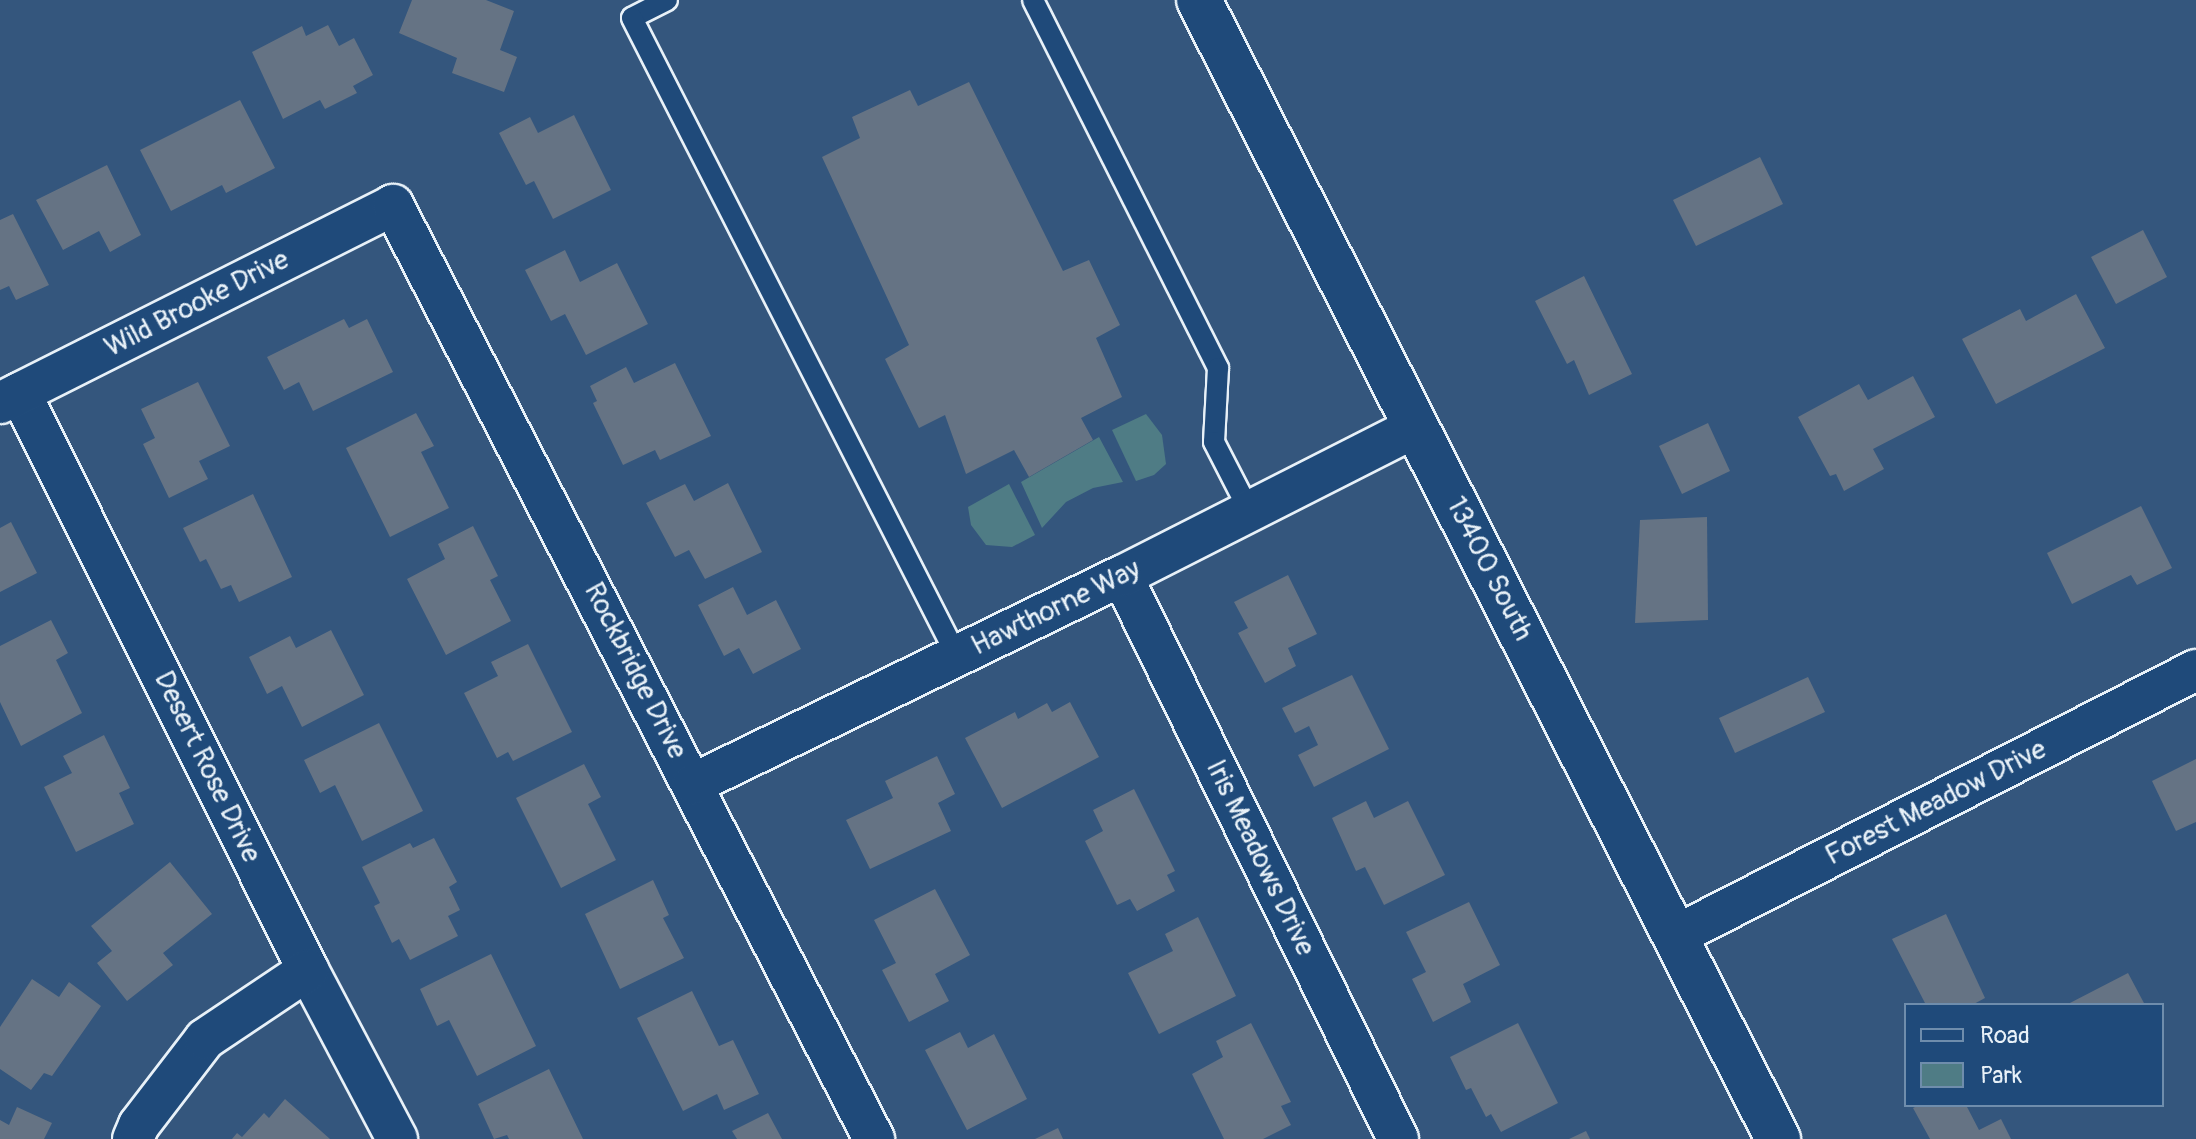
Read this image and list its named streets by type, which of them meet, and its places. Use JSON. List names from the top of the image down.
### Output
{
  "streets": {
    "main road": ["13400 South"],
    "street": [
      "Wild Brooke Drive",
      "Hawthorne Way",
      "Rockbridge Drive",
      "Desert Rose Drive",
      "Forest Meadow Drive",
      "Iris Meadows Drive"
    ]
  },
  "crossings": [
    ["Wild Brooke Drive", "Rockbridge Drive"],
    ["Wild Brooke Drive", "Desert Rose Drive"],
    ["13400 South", "Hawthorne Way"],
    ["13400 South", "Forest Meadow Drive"],
    ["Hawthorne Way", "Rockbridge Drive"],
    ["Hawthorne Way", "Iris Meadows Drive"]
  ],
  "legend": ["Road", "Park"]
}
